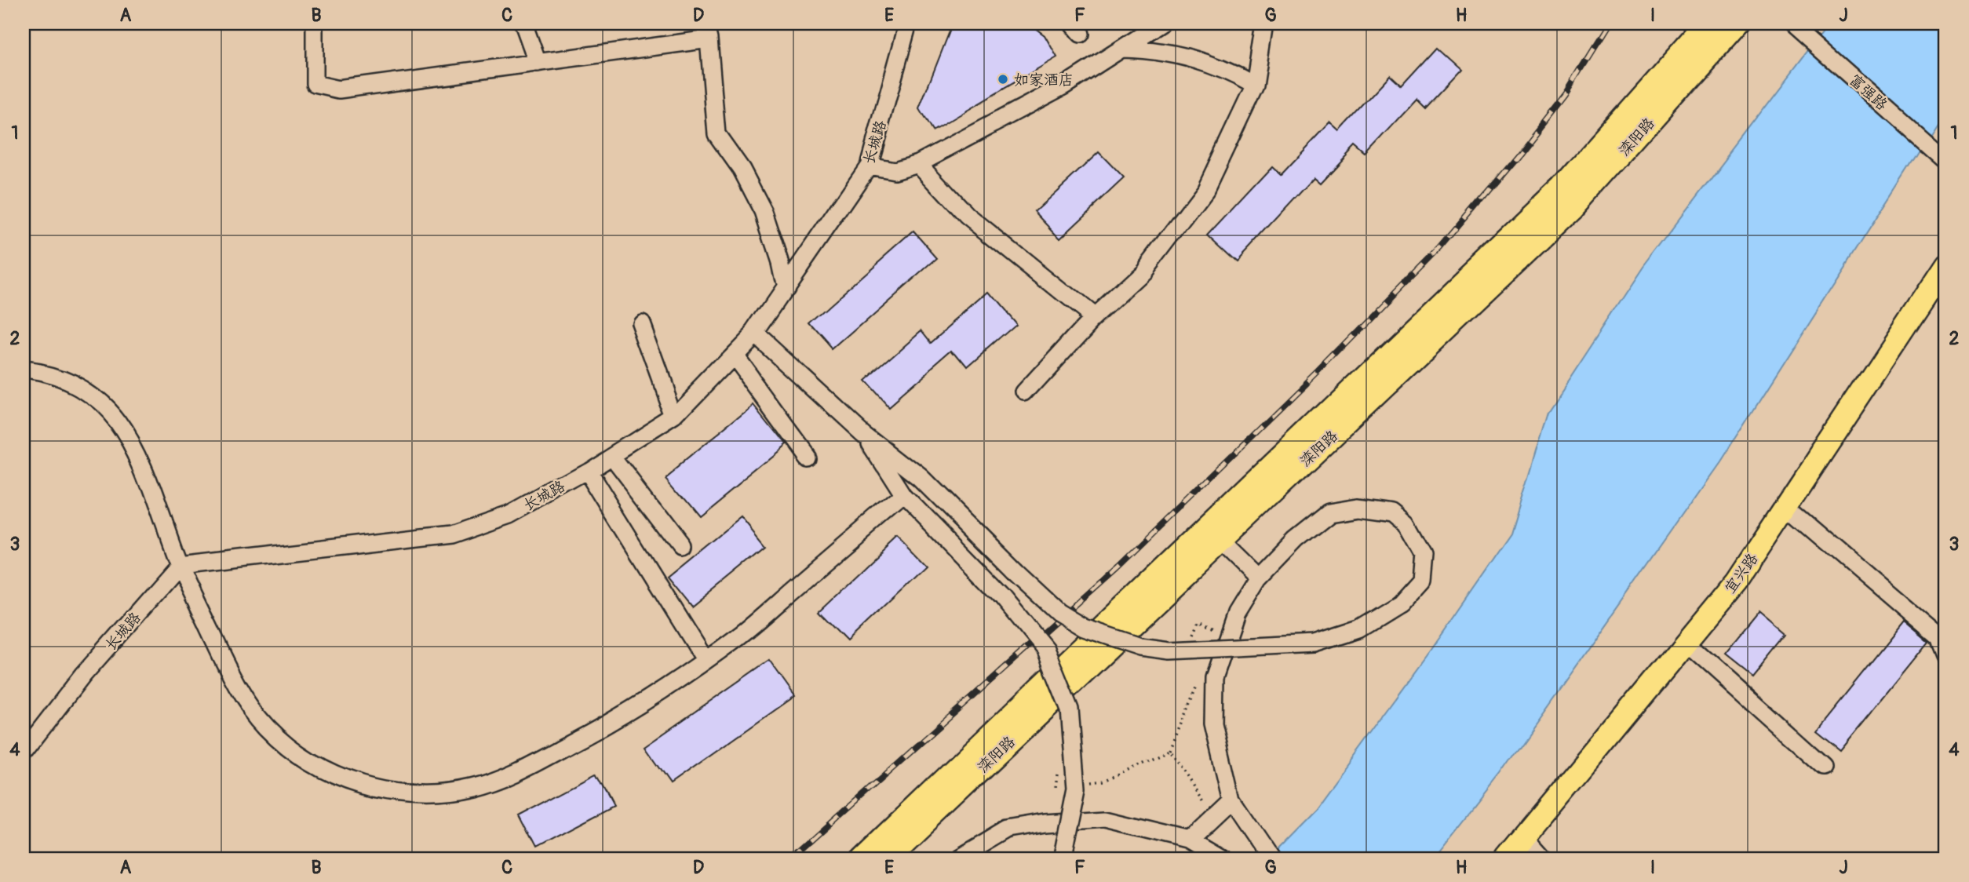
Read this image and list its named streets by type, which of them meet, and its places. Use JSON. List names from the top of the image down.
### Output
{
  "streets": {
    "main road": ["滦阳路", "宜兴路"],
    "street": ["富强路", "长城路"]
  },
  "places": ["如家酒店"],
  "grid": {
    "columns": [
      "A",
      "B",
      "C",
      "D",
      "E",
      "F",
      "G",
      "H",
      "I",
      "J"
    ],
    "rows": [
      "1",
      "2",
      "3",
      "4"
    ]
  }
}
